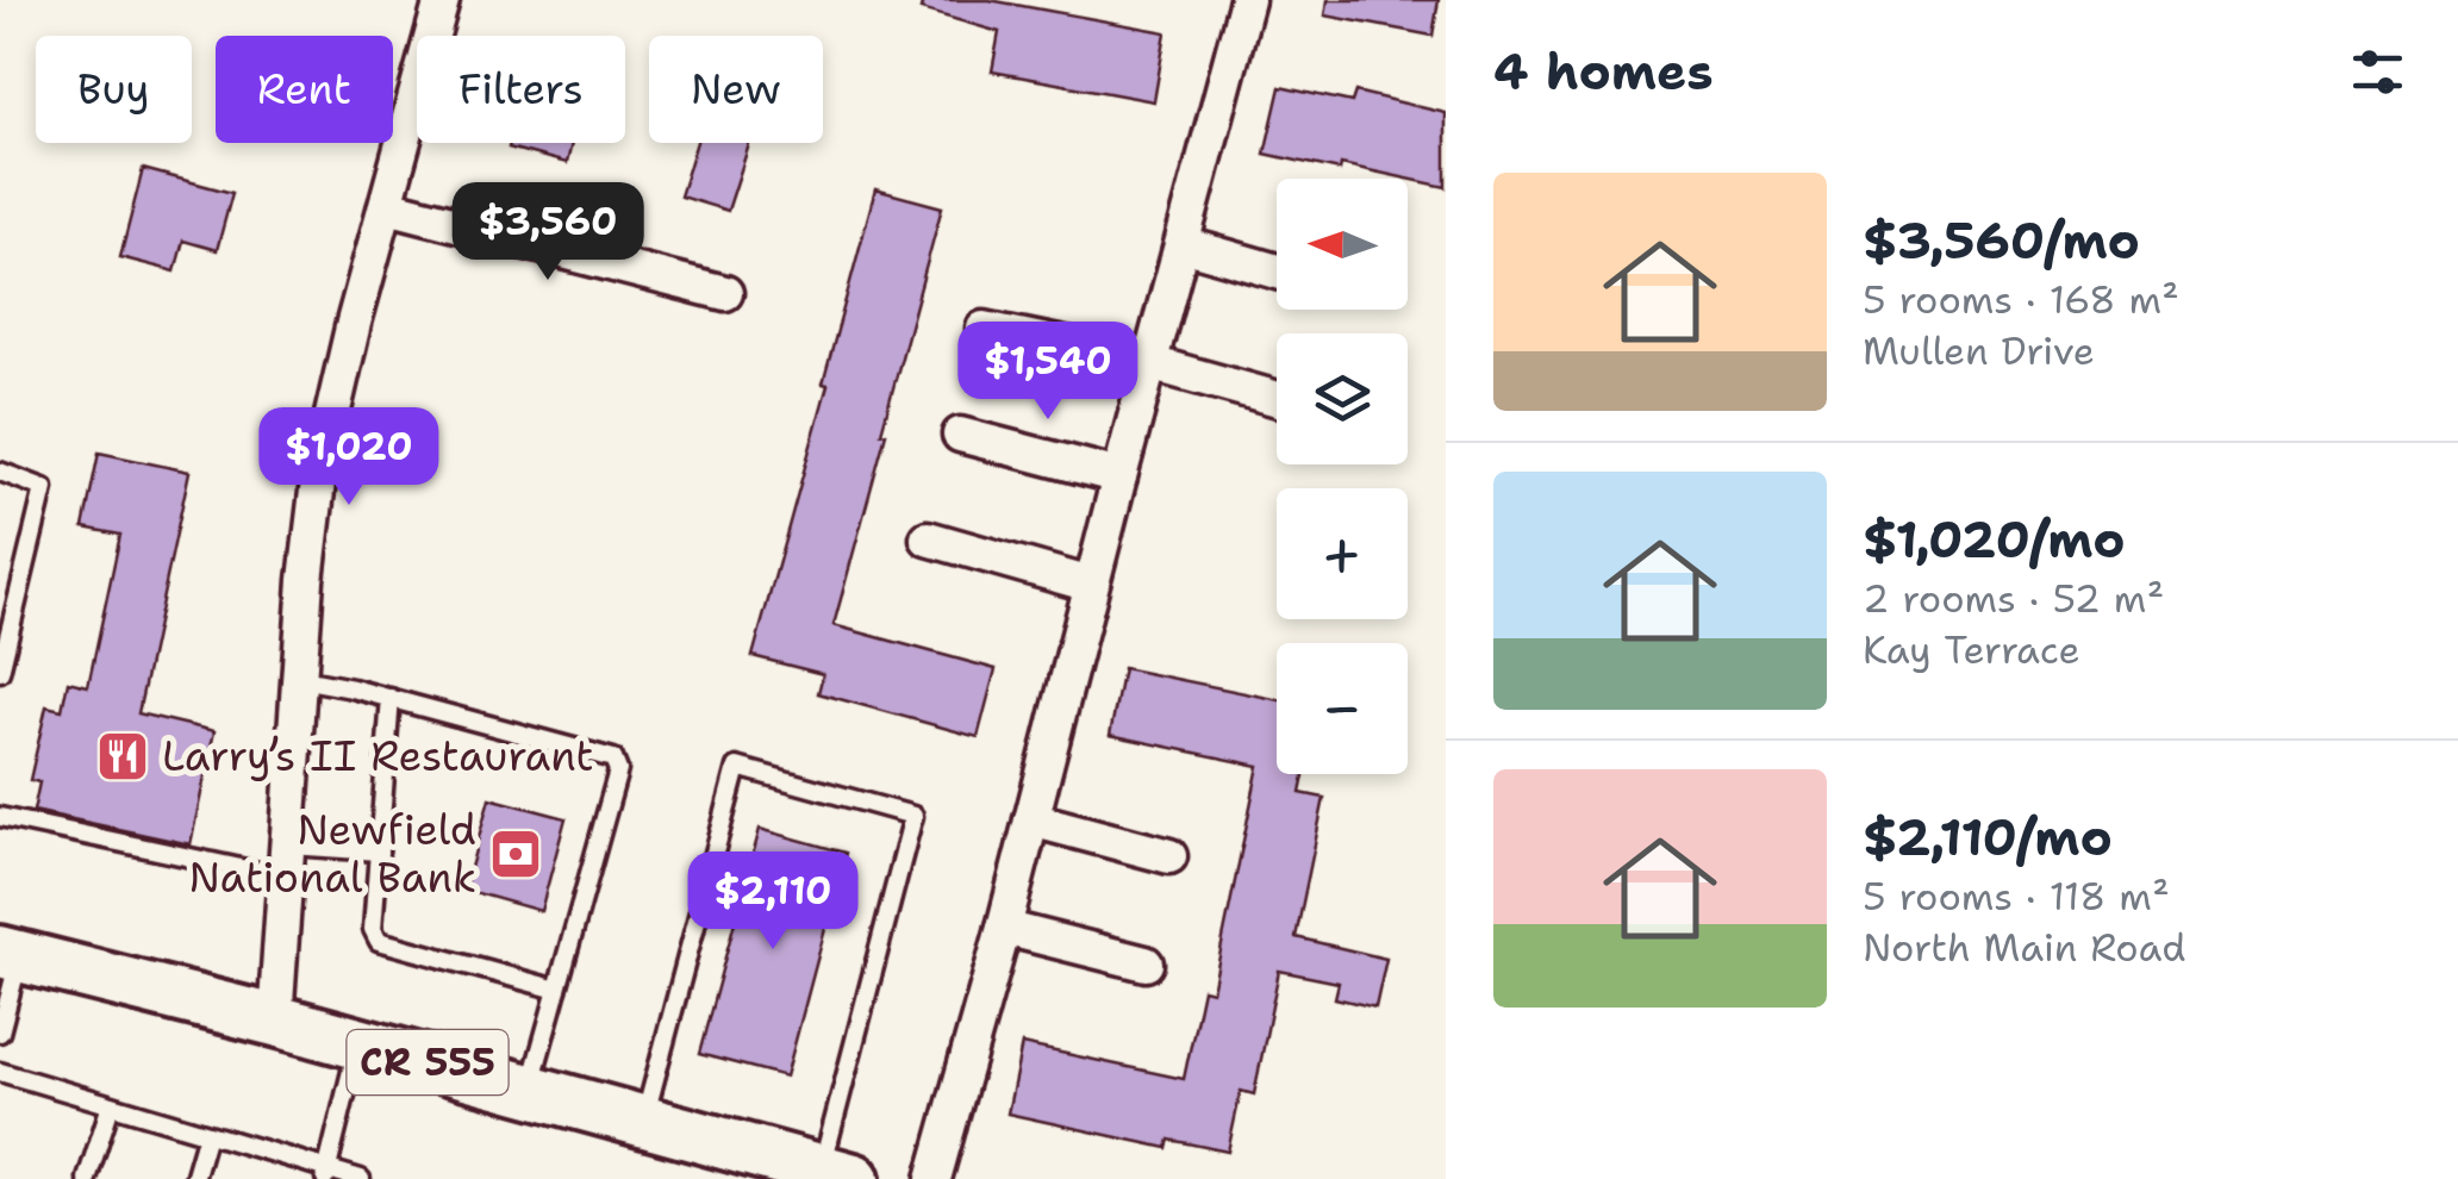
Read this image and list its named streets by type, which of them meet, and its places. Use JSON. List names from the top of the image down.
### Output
{
  "streets": {
    "main road": ["CR 555"]
  },
  "places": {
    "restaurant": ["Larry’s II Restaurant"],
    "bank": ["Newfield National Bank"]
  },
  "north": "left",
  "page": {
    "heading": "4 homes",
    "chip": [
      "Buy",
      "Rent",
      "Filters",
      "New"
    ],
    "list": [
      {
        "name": "$3,560/mo",
        "note": "5 rooms · 168 m² · Mullen Drive"
      },
      {
        "name": "$1,020/mo",
        "note": "2 rooms · 52 m² · Kay Terrace"
      },
      {
        "name": "$2,110/mo",
        "note": "5 rooms · 118 m² · North Main Road"
      }
    ],
    "map_buttons": ["+", "−"],
    "price": [
      "$3,560",
      "$1,540",
      "$1,020",
      "$2,110"
    ]
  }
}
